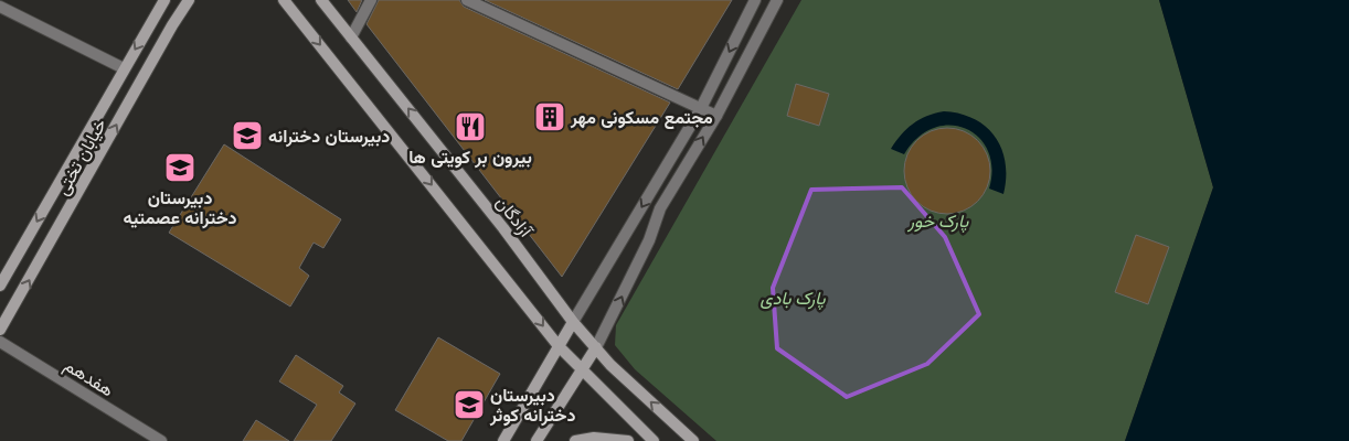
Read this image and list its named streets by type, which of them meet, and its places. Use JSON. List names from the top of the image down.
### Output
{
  "streets": {
    "main road": ["خیابان تختی", "آزادگان"],
    "street": ["هفدهم"]
  },
  "parks": ["پارک خور", "پارک بادی"],
  "places": {
    "building": ["مجتمع مسکونی مهر"],
    "restaurant": ["بیرون بر کویتی ها"],
    "school or university": ["دبیرستان دخترانه", "دبیرستان دخترانه عصمتیه", "دبیرستان دخترانه کوثر"]
  }
}
